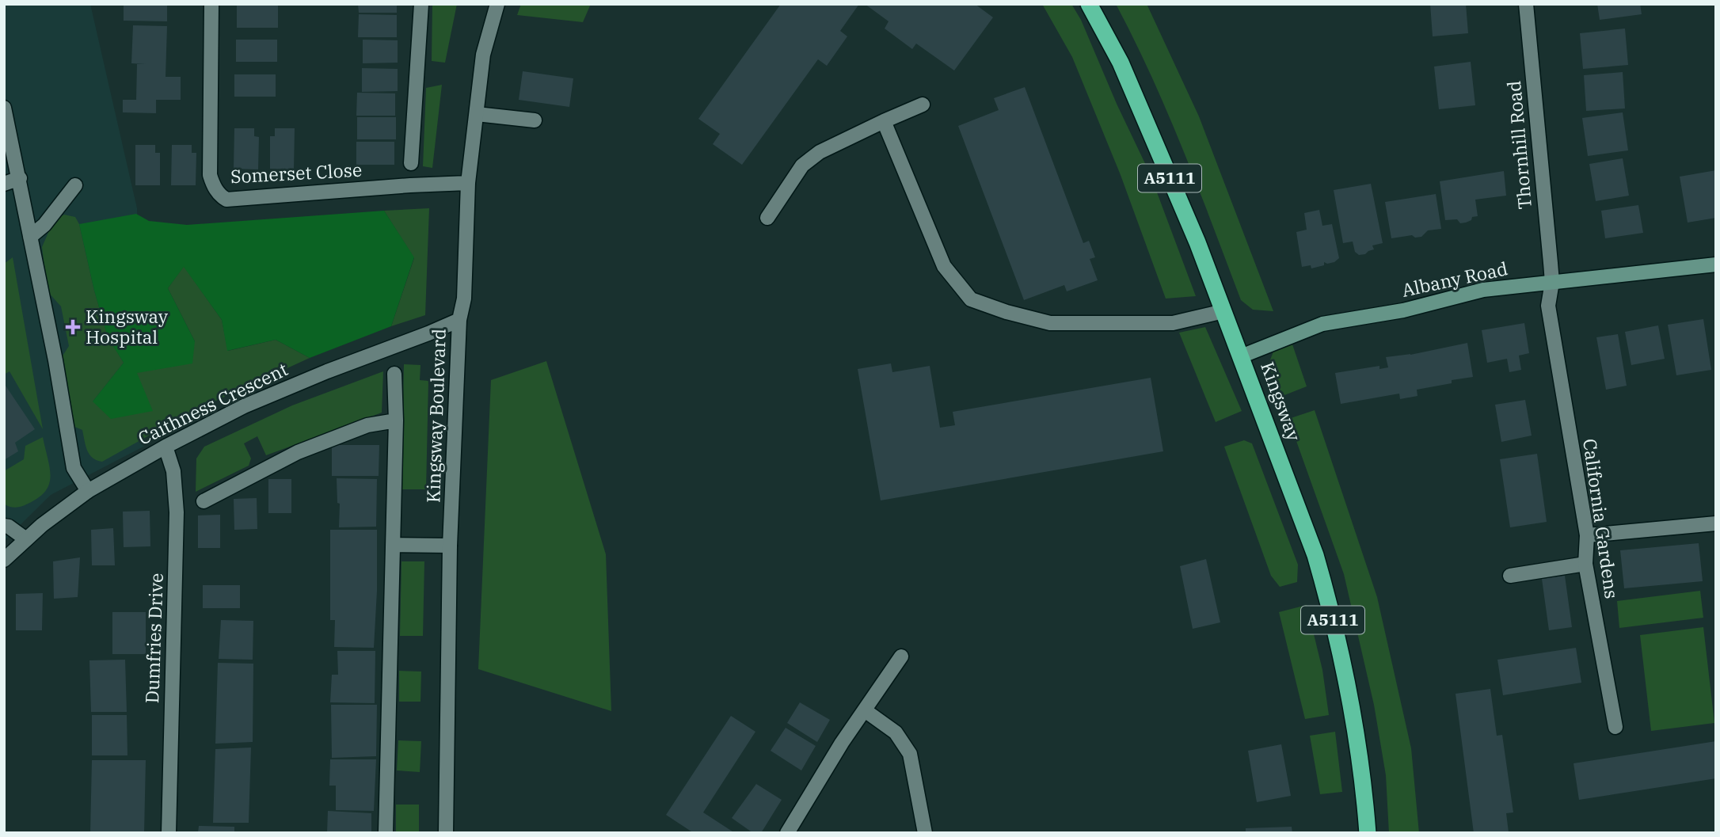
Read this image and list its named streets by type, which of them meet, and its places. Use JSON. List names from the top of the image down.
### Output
{
  "streets": {
    "highway": ["A5111", "Kingsway"],
    "street": [
      "Thornhill Road",
      "Somerset Close",
      "Albany Road",
      "Caithness Crescent",
      "Kingsway Boulevard",
      "California Gardens",
      "Dumfries Drive"
    ]
  },
  "crossings": [
    ["Thornhill Road", "Albany Road"],
    ["Thornhill Road", "California Gardens"],
    ["Somerset Close", "Kingsway Boulevard"],
    ["Albany Road", "Kingsway"],
    ["Albany Road", "California Gardens"],
    ["Caithness Crescent", "Kingsway Boulevard"],
    ["Caithness Crescent", "Dumfries Drive"]
  ],
  "places": {
    "health": ["Kingsway Hospital"]
  }
}
